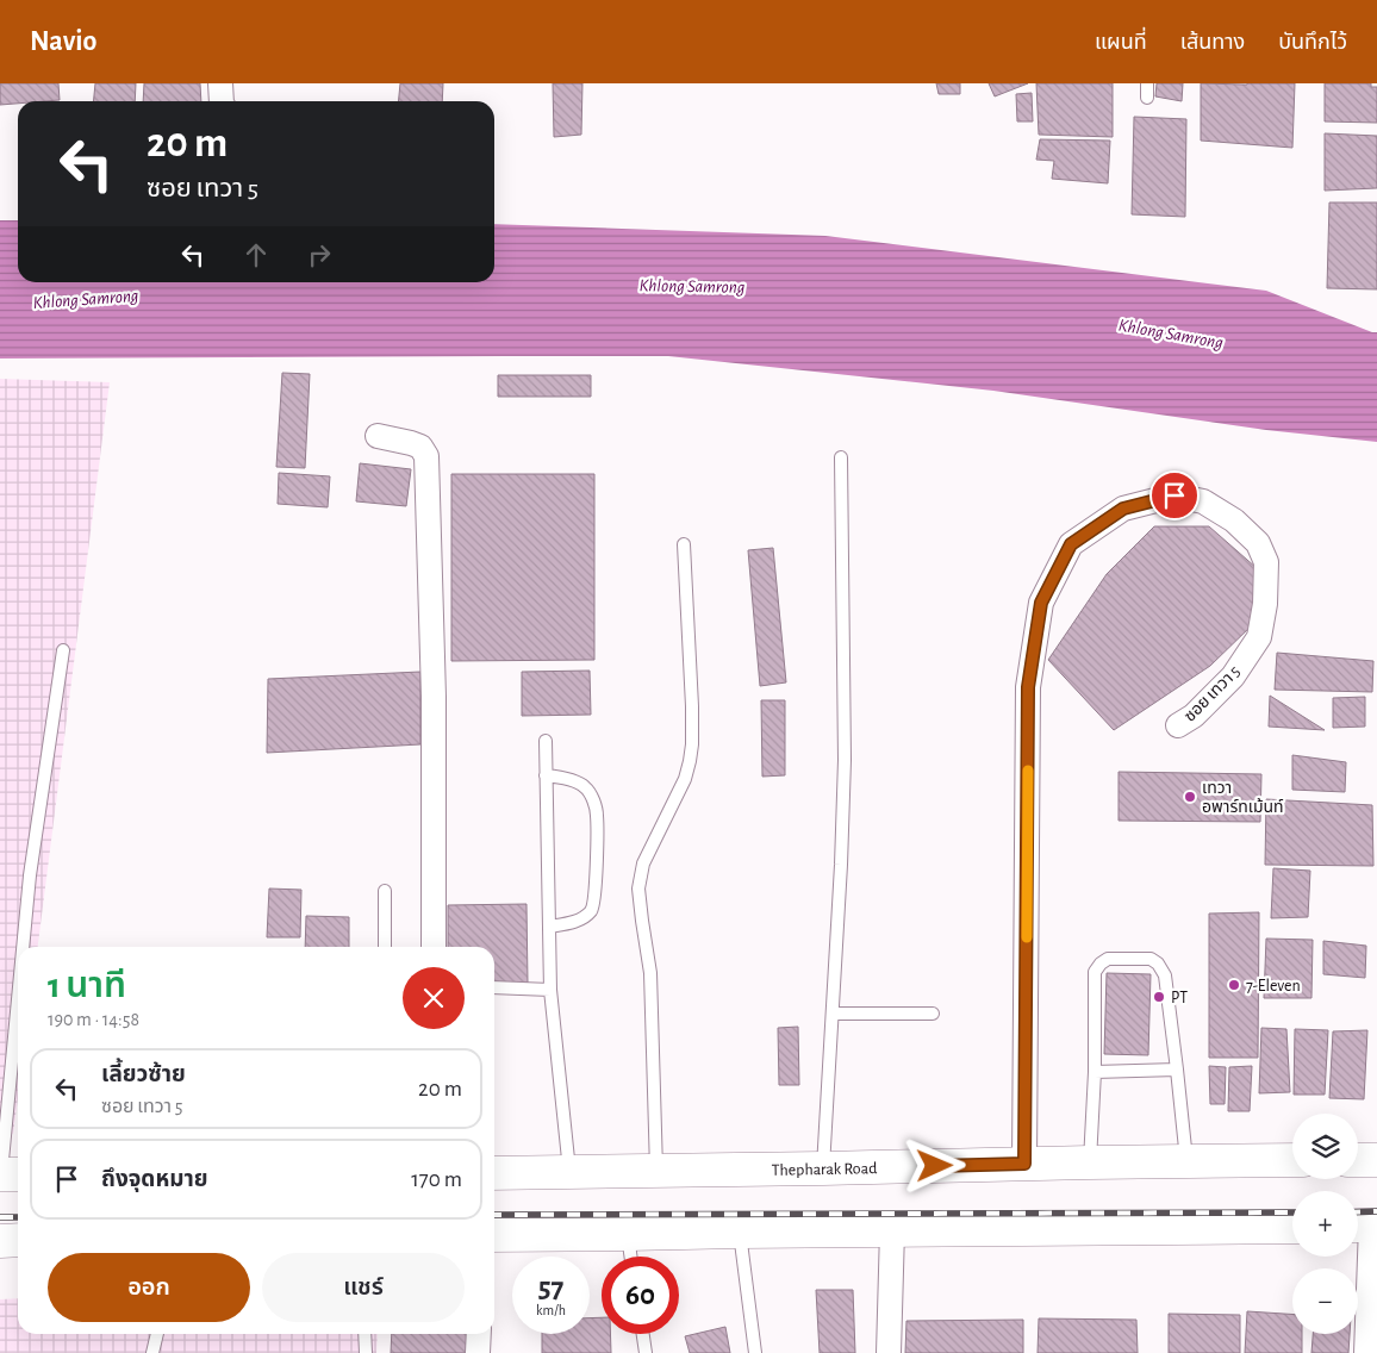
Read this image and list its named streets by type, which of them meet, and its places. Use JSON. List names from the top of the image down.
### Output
{
  "streets": {
    "main road": ["Thepharak Road"],
    "street": ["ซอย เทวา 5"]
  },
  "crossings": [
    ["ซอย เทวา 5", "Thepharak Road"]
  ],
  "water": ["Khlong Samrong"],
  "places": ["เทวา อพาร์ทเม้นท์", "7-Eleven", "PT"],
  "page": {
    "header": "Navio",
    "nav": ["แผนที่", "เส้นทาง", "บันทึกไว้"],
    "turn": ["20 m", "ซอย เทวา 5"],
    "heading": ["1 นาที", "190 m · 14:58"],
    "list": [
      {
        "name": "เลี้ยวซ้าย",
        "note": "ซอย เทวา 5",
        "value": "20 m"
      },
      {
        "name": "ถึงจุดหมาย",
        "value": "170 m"
      }
    ],
    "map_buttons": ["+", "−"],
    "buttons": ["ออก", "แชร์"],
    "speed": "57 km/h",
    "limit": "60"
  }
}
